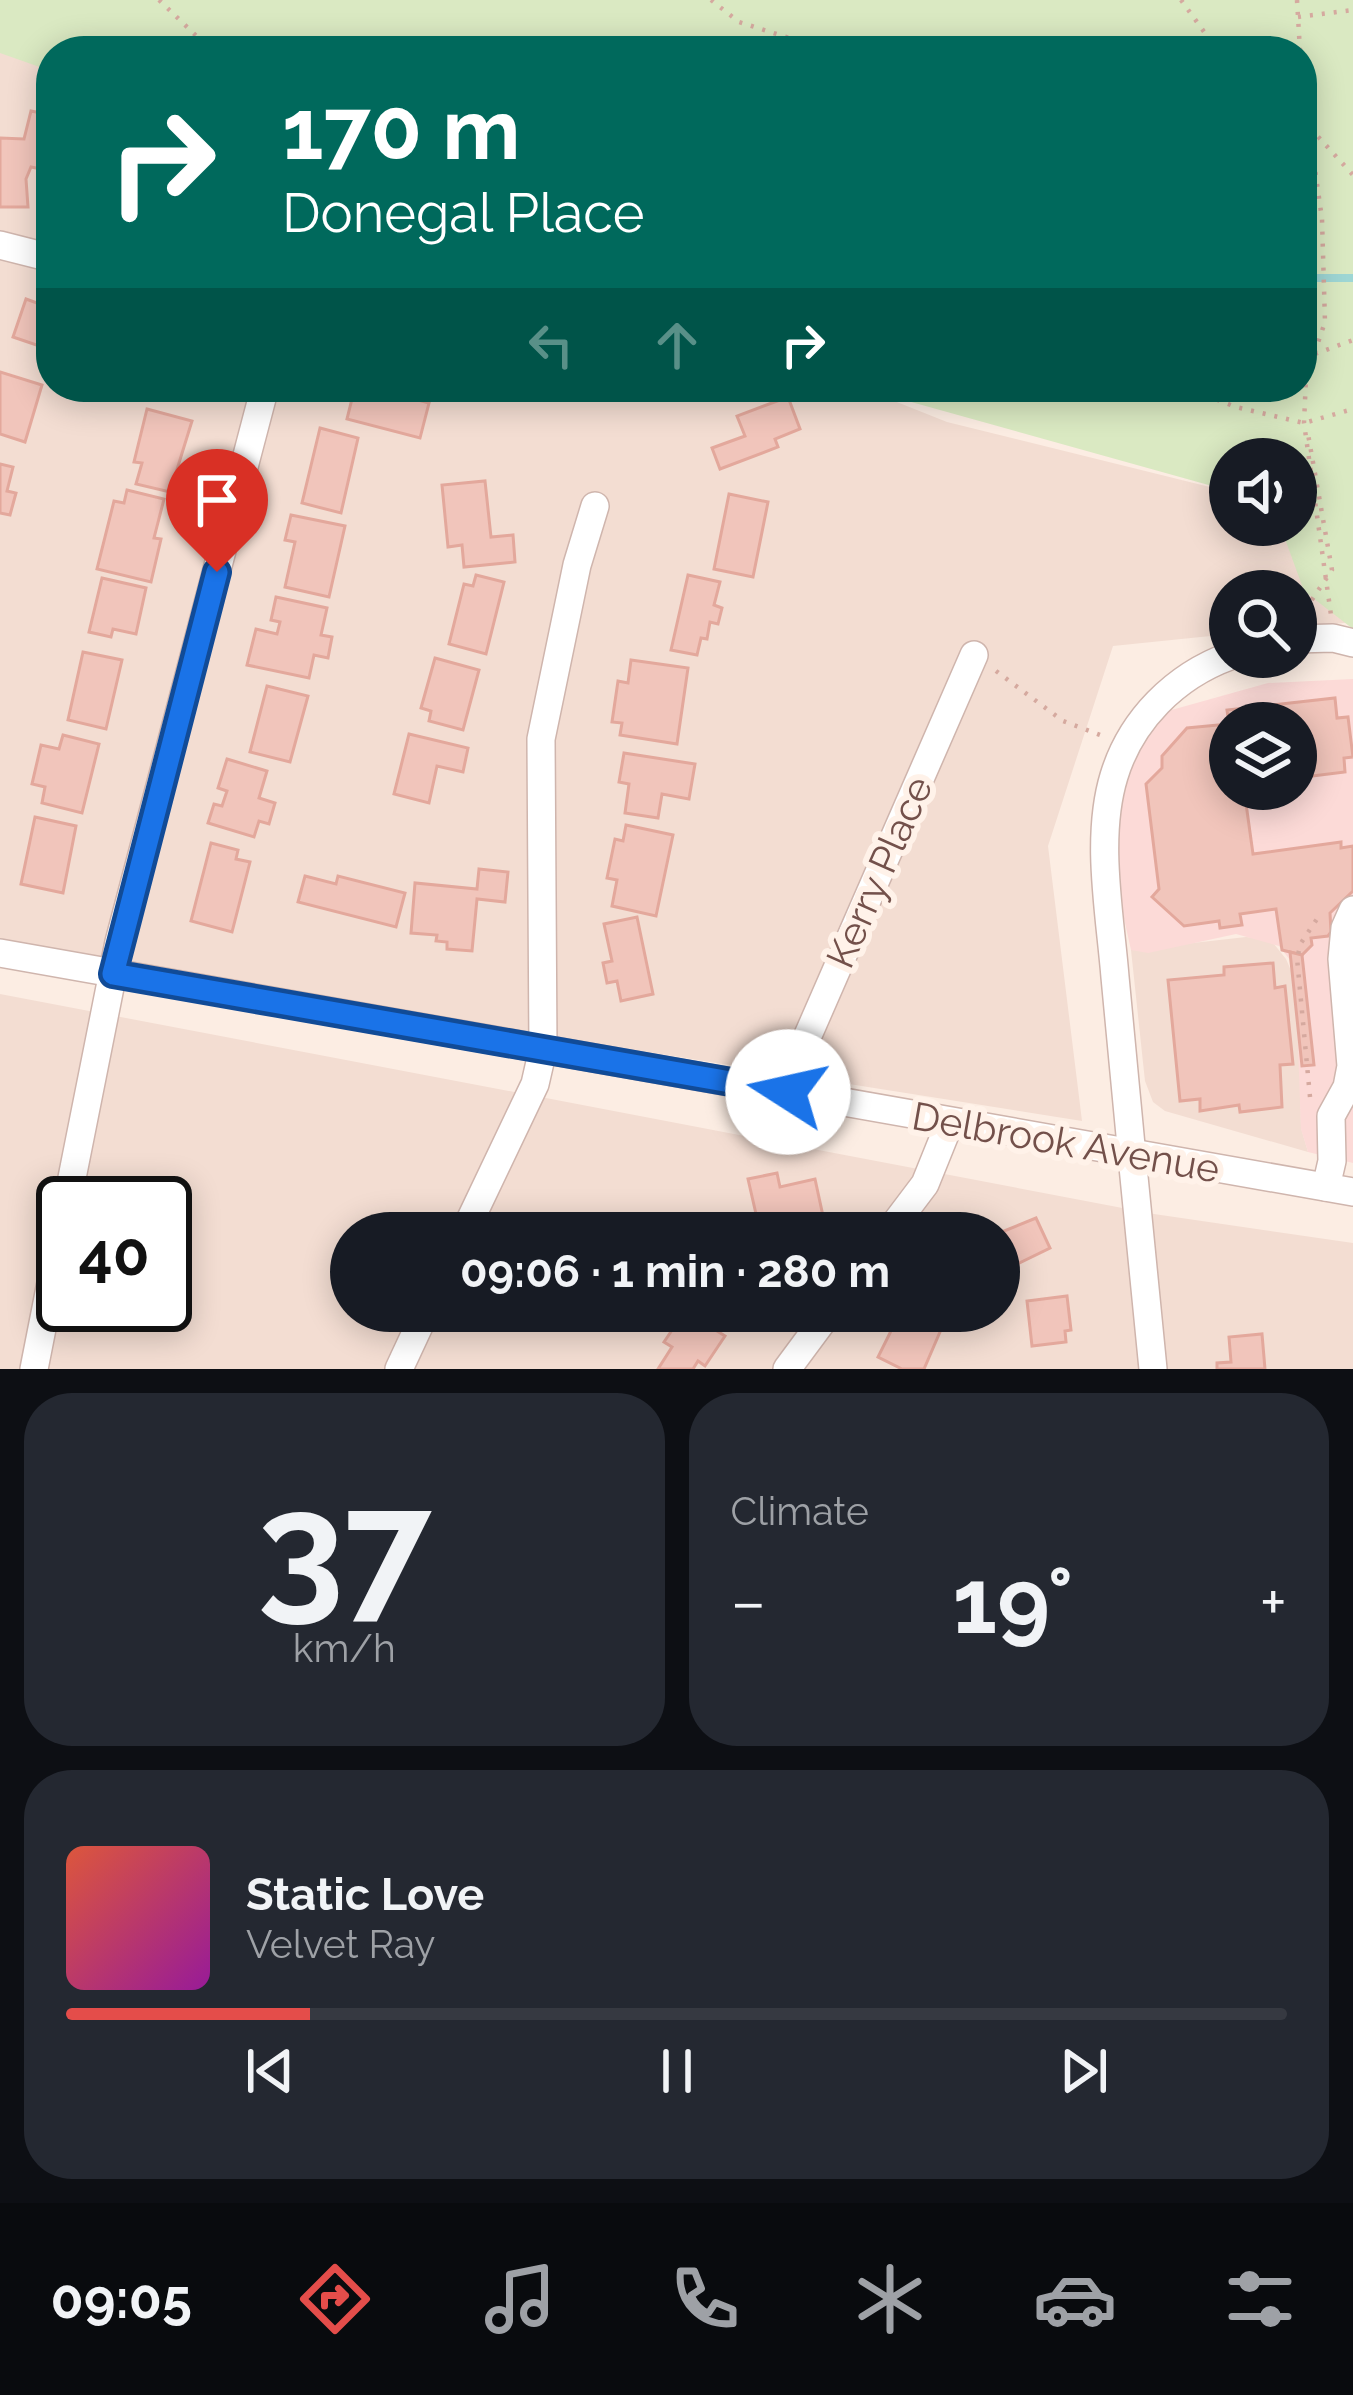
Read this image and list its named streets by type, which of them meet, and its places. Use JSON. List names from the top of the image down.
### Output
{
  "streets": {
    "street": ["Kerry Place", "Delbrook Avenue"]
  },
  "crossings": [
    ["Kerry Place", "Delbrook Avenue"]
  ],
  "page": {
    "turn": ["170 m", "Donegal Place"],
    "limit": "40",
    "trip": "09:06 · 1 min · 280 m",
    "tile": [
      ["37", "km/h"],
      "Climate"
    ],
    "heat": ["−", "19°", "+"],
    "song": ["Static Love", "Velvet Ray"],
    "tabs": "09:05"
  }
}
